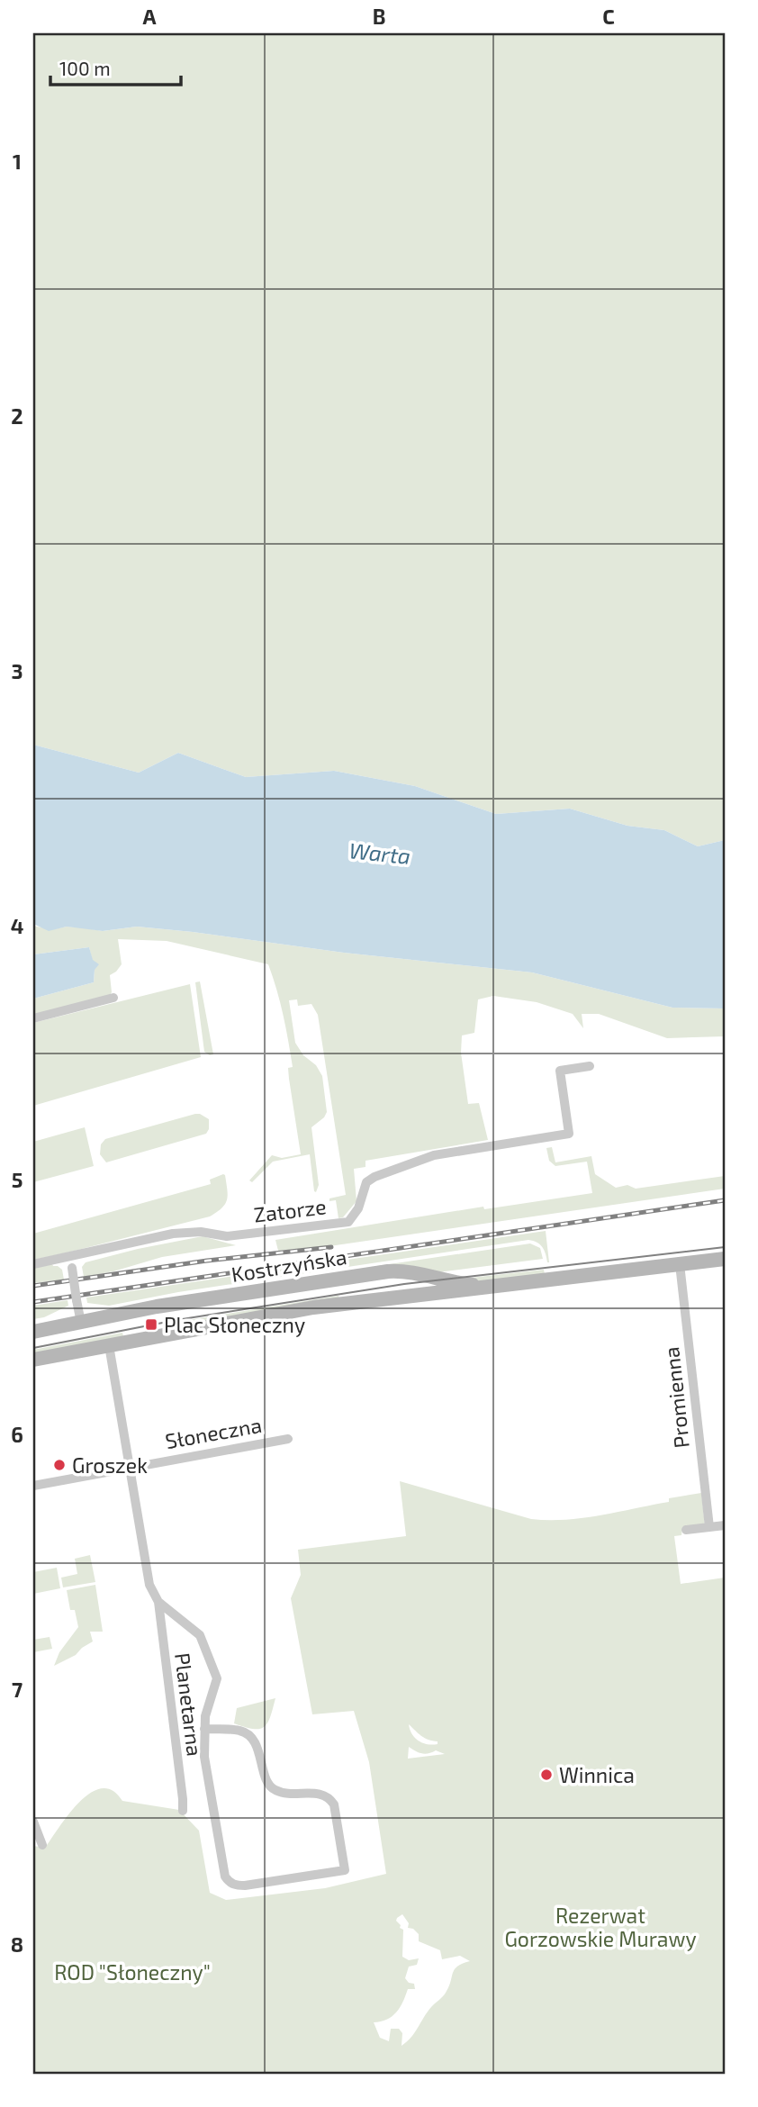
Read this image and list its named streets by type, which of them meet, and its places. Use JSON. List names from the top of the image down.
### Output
{
  "streets": {
    "main road": ["Kostrzyńska"],
    "street": [
      "Zatorze",
      "Promienna",
      "Słoneczna",
      "Planetarna"
    ]
  },
  "crossings": [
    ["Kostrzyńska", "Promienna"]
  ],
  "water": ["Warta"],
  "parks": ["Rezerwat Gorzowskie Murawy", "ROD \"Słoneczny\""],
  "places": {
    "transit": ["Plac Słoneczny"],
    "other": ["Groszek", "Winnica"]
  },
  "scale_bar": "100 m",
  "grid": {
    "columns": ["A", "B", "C"],
    "rows": [
      "1",
      "2",
      "3",
      "4",
      "5",
      "6",
      "7",
      "8"
    ]
  }
}
